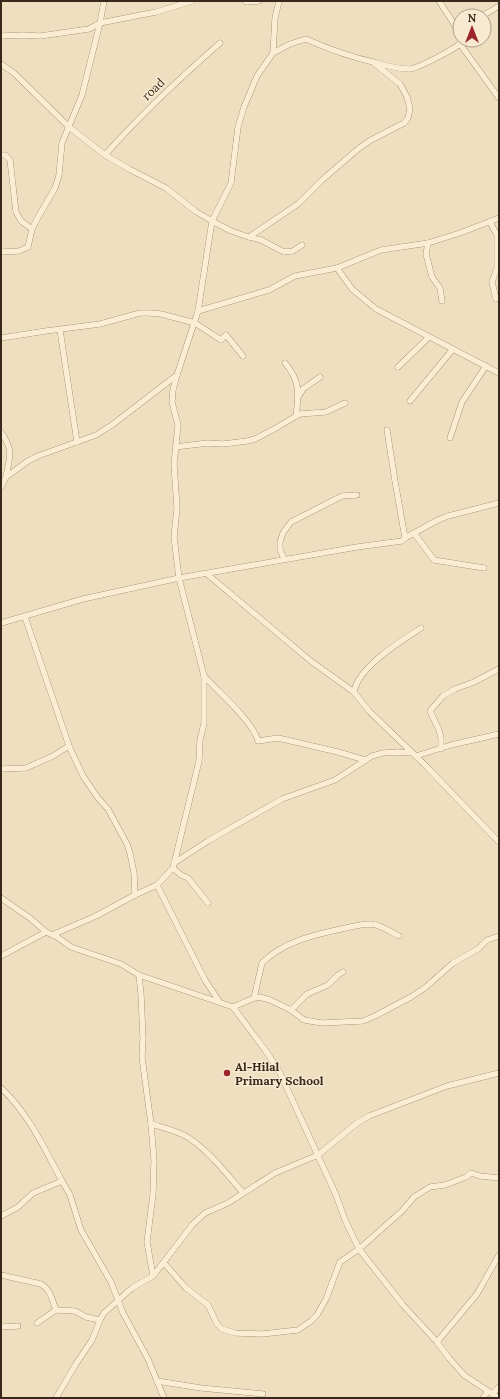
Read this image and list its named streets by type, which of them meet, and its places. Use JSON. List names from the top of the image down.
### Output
{
  "streets": {
    "street": ["road"]
  },
  "places": ["Al-Hilal Primary School"],
  "north": "top"
}
